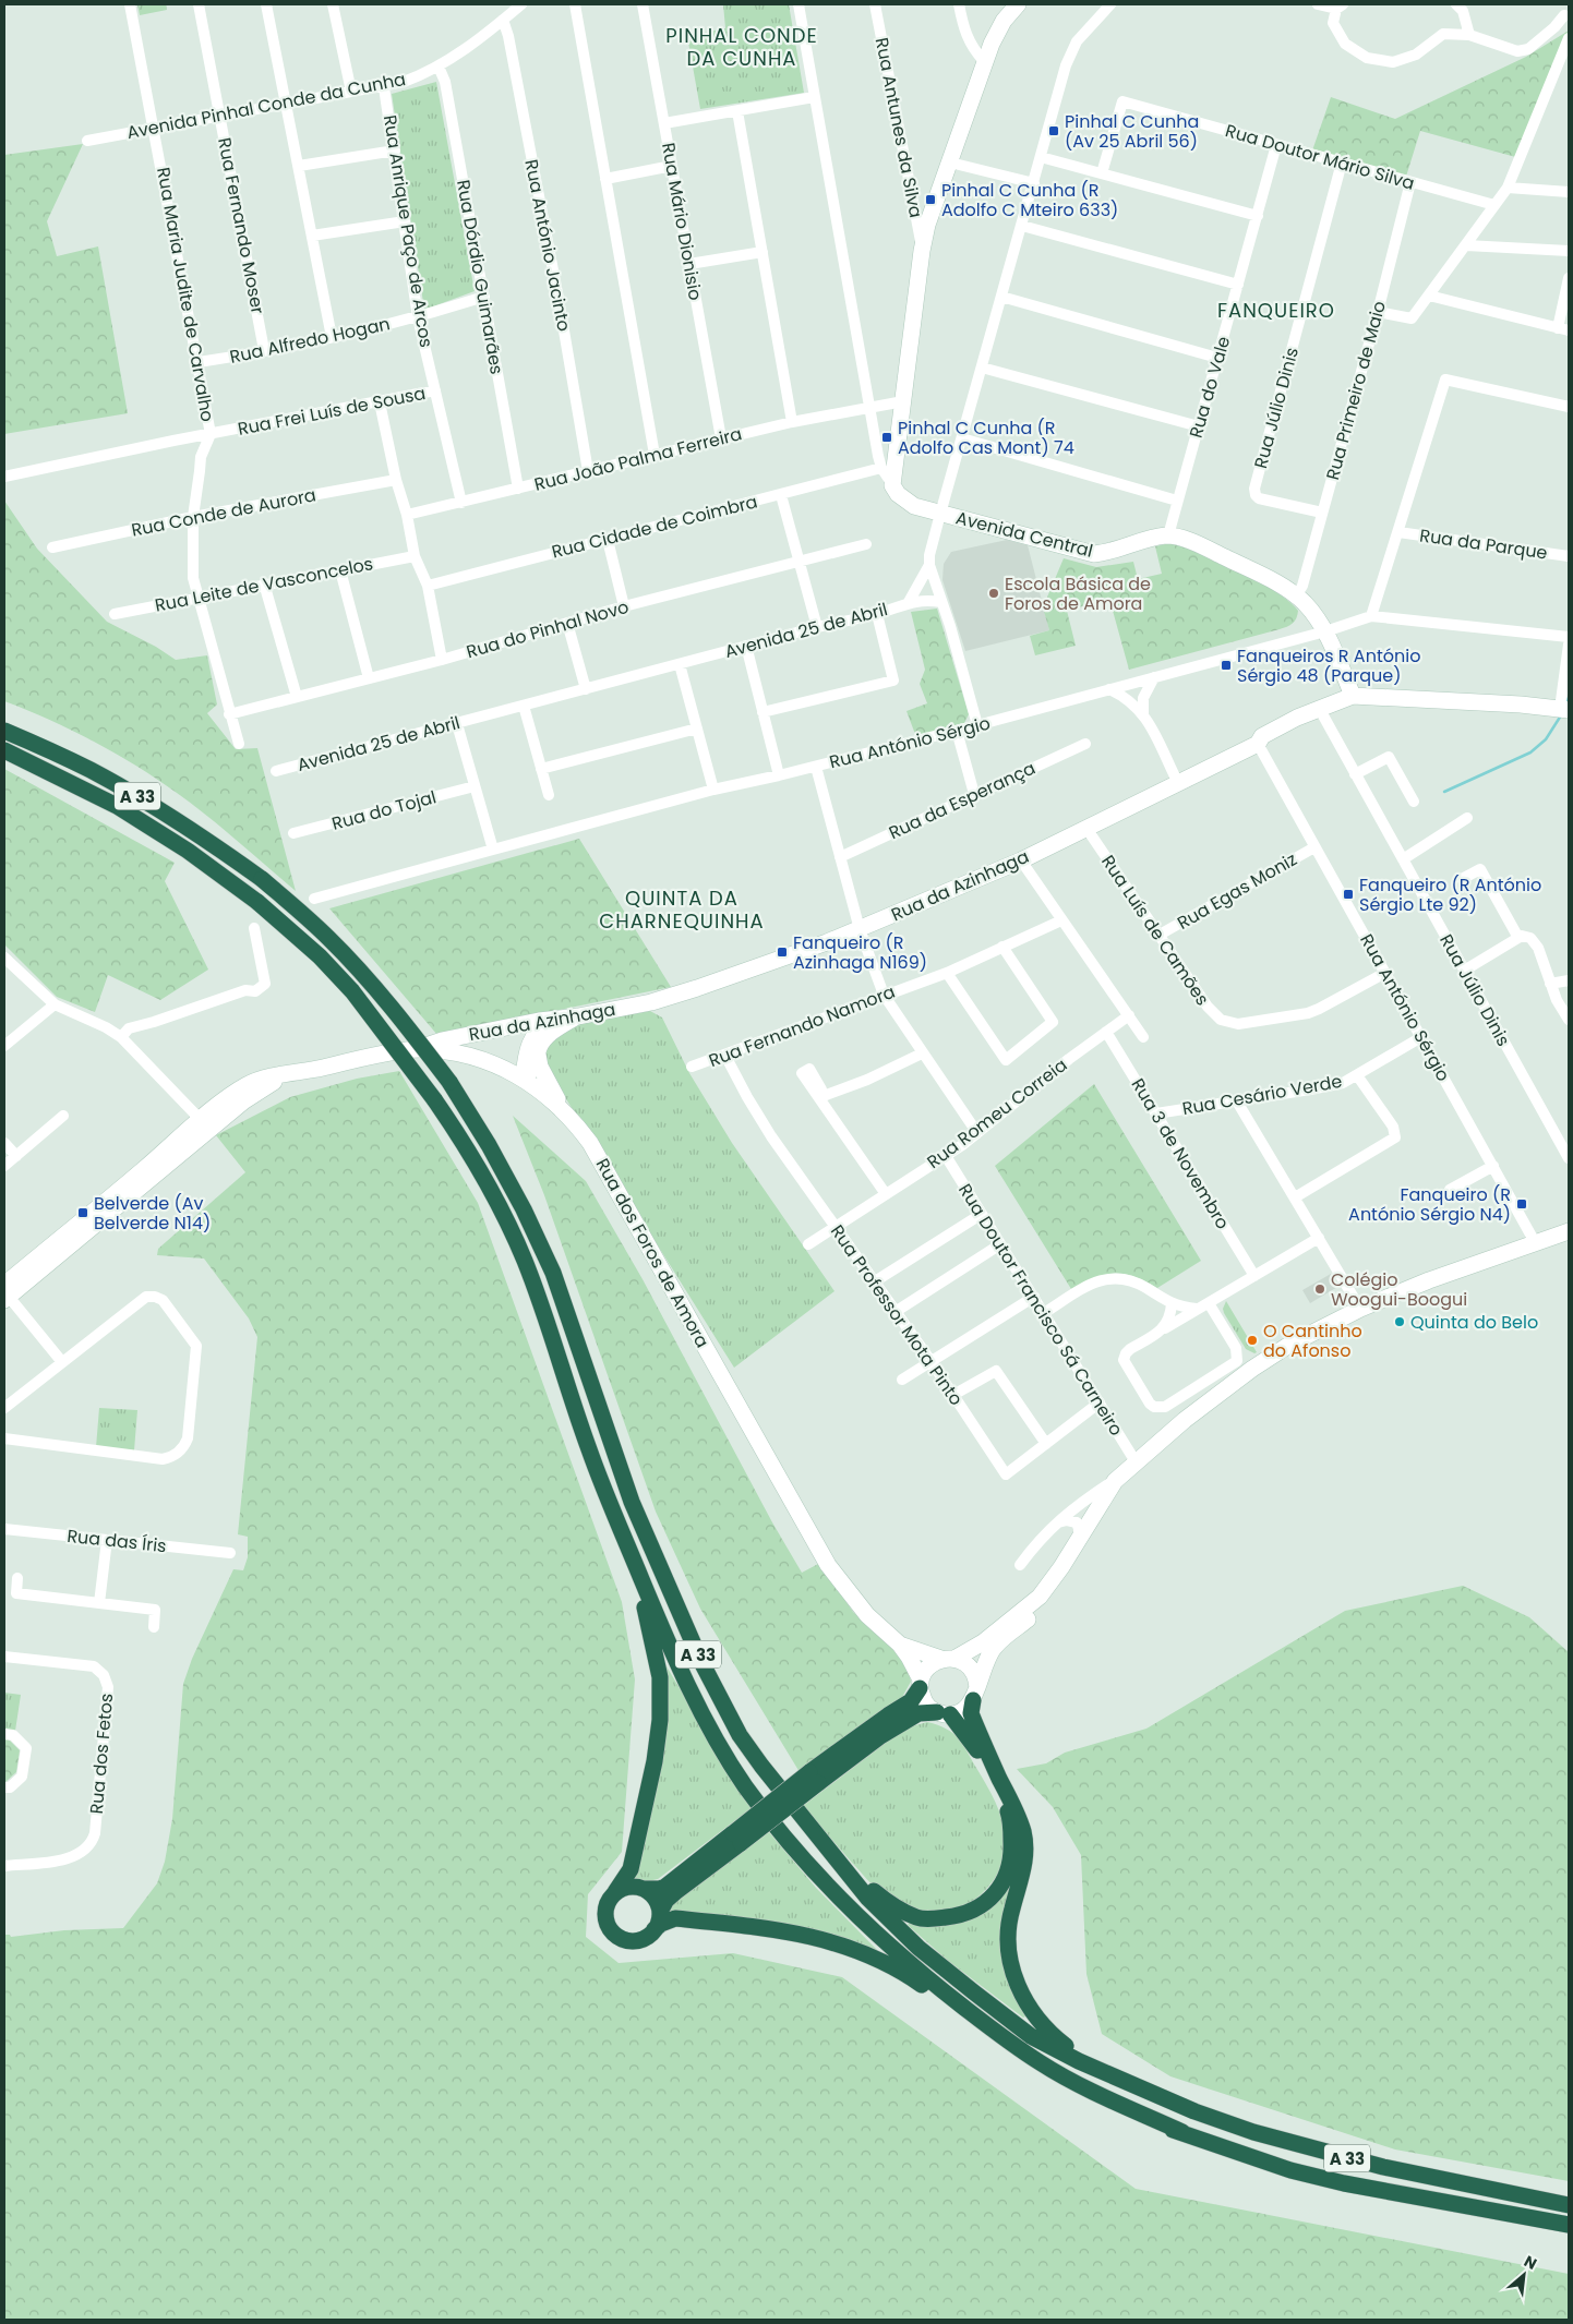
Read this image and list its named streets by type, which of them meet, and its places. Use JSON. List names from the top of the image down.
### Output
{
  "streets": {
    "highway": ["A 33"],
    "main road": ["Avenida Central", "Rua da Azinhaga", "Rua dos Foros de Amora"],
    "street": [
      "Avenida Pinhal Conde da Cunha",
      "Rua Antunes da Silva",
      "Rua Doutor Mário Silva",
      "Rua Mário Dionisio",
      "Rua Fernando Moser",
      "Rua Anrique Paço de Arcos",
      "Rua António Jacinto",
      "Rua Dórdio Guimarães",
      "Rua Maria Judite de Carvalho",
      "Rua Alfredo Hogan",
      "Rua do Vale",
      "Rua Primeiro de Maio",
      "Rua Júlio Dinis",
      "Rua Frei Luís de Sousa",
      "Rua João Palma Ferreira",
      "Rua Conde de Aurora",
      "Rua Cidade de Coimbra",
      "Rua da Parque",
      "Rua Leite de Vasconcelos",
      "Rua do Pinhal Novo",
      "Avenida 25 de Abril",
      "Rua António Sérgio",
      "Rua da Esperança",
      "Rua do Tojal",
      "Rua Egas Moniz",
      "Rua Luís de Camões",
      "Rua Fernando Namora",
      "Rua Cesário Verde",
      "Rua Romeu Correia",
      "Rua 3 de Novembro",
      "Rua Doutor Francisco Sá Carneiro",
      "Rua Professor Mota Pinto",
      "Rua das Íris",
      "Rua dos Fetos"
    ]
  },
  "crossings": [
    ["Avenida Pinhal Conde da Cunha", "Rua Fernando Moser"],
    ["Avenida Pinhal Conde da Cunha", "Rua Anrique Paço de Arcos"],
    ["Avenida Pinhal Conde da Cunha", "Rua António Jacinto"],
    ["Avenida Pinhal Conde da Cunha", "Rua Dórdio Guimarães"],
    ["Avenida Pinhal Conde da Cunha", "Rua Maria Judite de Carvalho"],
    ["Rua Doutor Mário Silva", "Rua do Vale"],
    ["Rua Doutor Mário Silva", "Rua Primeiro de Maio"],
    ["Rua Doutor Mário Silva", "Rua Júlio Dinis"],
    ["Rua Mário Dionisio", "Rua João Palma Ferreira"],
    ["Rua Fernando Moser", "Rua Alfredo Hogan"],
    ["Rua Anrique Paço de Arcos", "Rua Alfredo Hogan"],
    ["Rua Anrique Paço de Arcos", "Rua Frei Luís de Sousa"],
    ["Rua Anrique Paço de Arcos", "Rua João Palma Ferreira"],
    ["Rua António Jacinto", "Rua João Palma Ferreira"],
    ["Rua Dórdio Guimarães", "Rua Alfredo Hogan"],
    ["Rua Dórdio Guimarães", "Rua João Palma Ferreira"],
    ["Rua Maria Judite de Carvalho", "Rua Alfredo Hogan"],
    ["Rua Maria Judite de Carvalho", "Rua Frei Luís de Sousa"],
    ["Rua Maria Judite de Carvalho", "Rua Conde de Aurora"],
    ["Rua Maria Judite de Carvalho", "Rua Leite de Vasconcelos"],
    ["Rua Maria Judite de Carvalho", "Rua do Pinhal Novo"],
    ["Rua do Vale", "Avenida Central"],
    ["Rua Primeiro de Maio", "Rua Júlio Dinis"],
    ["Rua Júlio Dinis", "Rua da Azinhaga"],
    ["Avenida Central", "Avenida 25 de Abril"],
    ["Rua António Sérgio", "Rua da Azinhaga"],
    ["Rua António Sérgio", "Rua Egas Moniz"],
    ["Rua António Sérgio", "Rua Luís de Camões"],
    ["Rua António Sérgio", "Rua Cesário Verde"],
    ["Rua da Azinhaga", "Rua Luís de Camões"],
    ["Rua da Azinhaga", "Rua dos Foros de Amora"],
    ["Rua Egas Moniz", "Rua Luís de Camões"],
    ["Rua Fernando Namora", "Rua Professor Mota Pinto"],
    ["Rua Cesário Verde", "Rua 3 de Novembro"],
    ["Rua Romeu Correia", "Rua 3 de Novembro"],
    ["Rua Romeu Correia", "Rua Doutor Francisco Sá Carneiro"],
    ["Rua Romeu Correia", "Rua Professor Mota Pinto"],
    ["Rua Doutor Francisco Sá Carneiro", "Rua Professor Mota Pinto"]
  ],
  "districts": ["PINHAL CONDE DA CUNHA", "FANQUEIRO", "QUINTA DA CHARNEQUINHA"],
  "places": {
    "transit": [
      "Pinhal C Cunha (Av 25 Abril 56)",
      "Pinhal C Cunha (R Adolfo C Mteiro 633)",
      "Pinhal C Cunha (R Adolfo Cas Mont) 74",
      "Fanqueiros R António Sérgio 48 (Parque)",
      "Fanqueiro (R António Sérgio Lte 92)",
      "Fanqueiro (R Azinhaga N169)",
      "Fanqueiro (R António Sérgio N4)",
      "Belverde (Av Belverde N14)"
    ],
    "other": [
      "Escola Básica de Foros de Amora",
      "Colégio Woogui-Boogui",
      "Quinta do Belo",
      "O Cantinho do Afonso"
    ]
  },
  "north": "top right"
}
